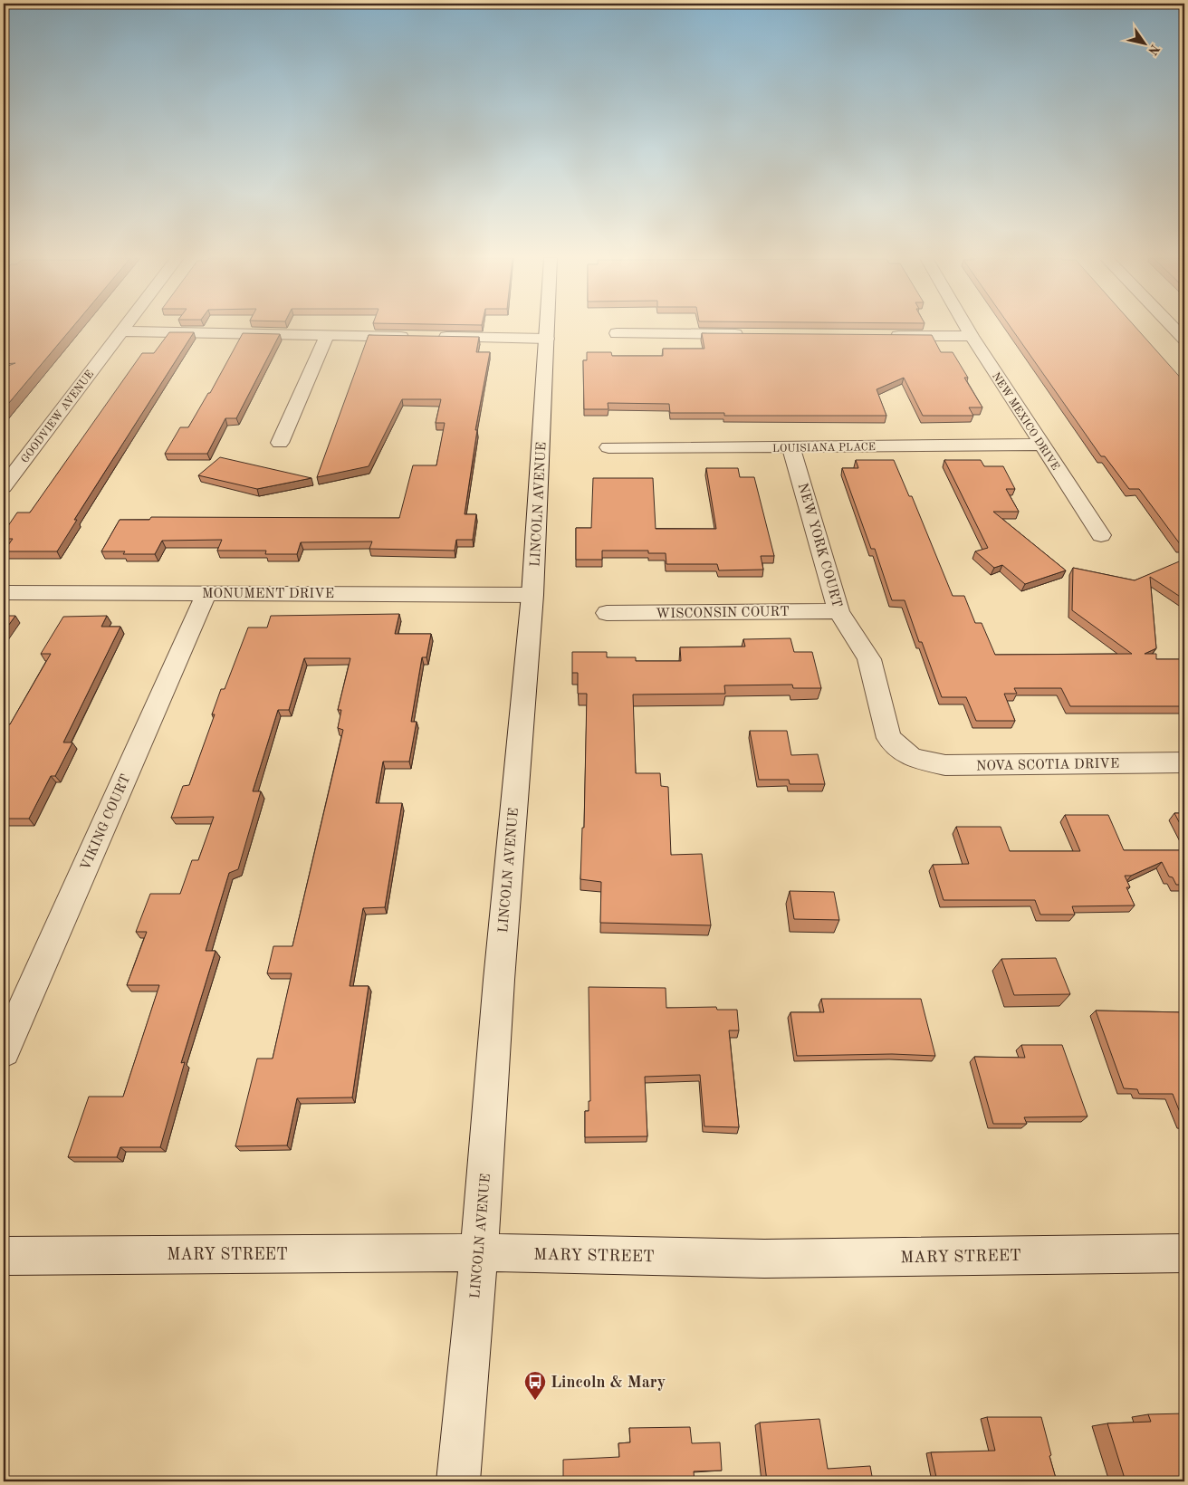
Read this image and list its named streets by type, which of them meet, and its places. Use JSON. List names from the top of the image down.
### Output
{
  "streets": {
    "street": [
      "GOODVIEW AVENUE",
      "NEW MEXICO DRIVE",
      "LOUISIANA PLACE",
      "LINCOLN AVENUE",
      "NEW YORK COURT",
      "MONUMENT DRIVE",
      "WISCONSIN COURT",
      "NOVA SCOTIA DRIVE",
      "VIKING COURT",
      "MARY STREET"
    ]
  },
  "crossings": [
    ["NEW MEXICO DRIVE", "LOUISIANA PLACE"],
    ["LOUISIANA PLACE", "NEW YORK COURT"],
    ["LINCOLN AVENUE", "MONUMENT DRIVE"],
    ["LINCOLN AVENUE", "MARY STREET"],
    ["NEW YORK COURT", "WISCONSIN COURT"],
    ["NEW YORK COURT", "NOVA SCOTIA DRIVE"],
    ["MONUMENT DRIVE", "VIKING COURT"]
  ],
  "places": {
    "bus stop": ["Lincoln & Mary"]
  },
  "north": "bottom right"
}
